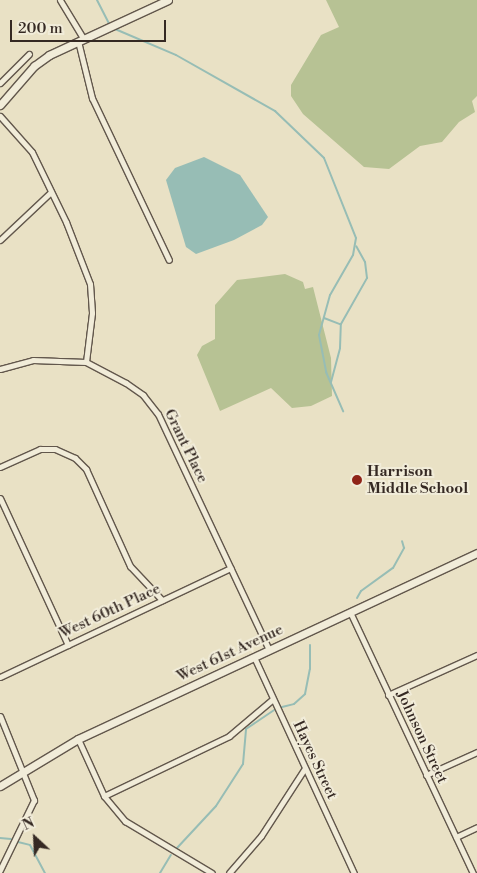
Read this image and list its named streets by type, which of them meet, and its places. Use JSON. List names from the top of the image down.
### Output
{
  "streets": {
    "main road": ["West 61st Avenue"],
    "street": [
      "Grant Place",
      "West 60th Place",
      "Johnson Street",
      "Hayes Street"
    ]
  },
  "crossings": [
    ["Grant Place", "West 60th Place"],
    ["Grant Place", "West 61st Avenue"],
    ["West 61st Avenue", "Johnson Street"],
    ["West 61st Avenue", "Hayes Street"]
  ],
  "places": ["Harrison Middle School"],
  "scale_bar": "200 m",
  "north": "top left"
}
